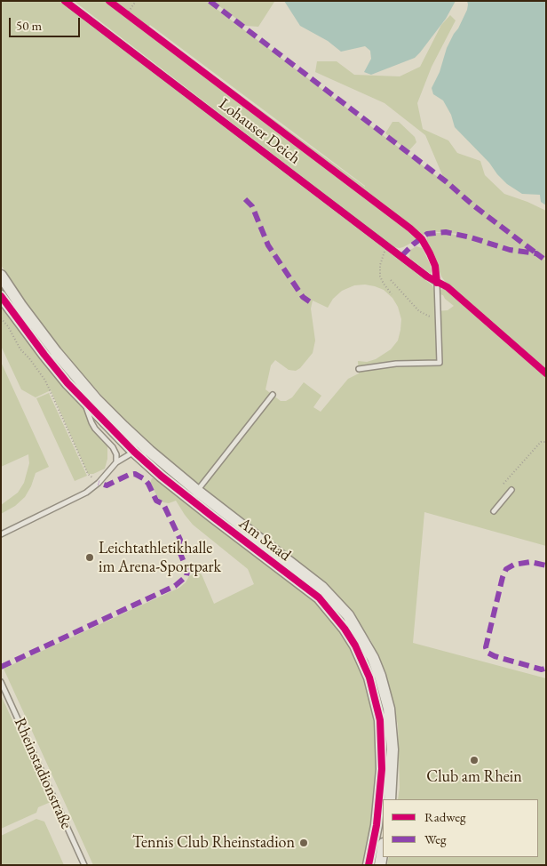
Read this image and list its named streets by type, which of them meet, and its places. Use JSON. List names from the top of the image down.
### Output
{
  "streets": {
    "street": ["Am Staad"],
    "lane": ["Lohauser Deich", "Rheinstadionstraße"]
  },
  "places": ["Leichtathletikhalle im Arena-Sportpark", "Club am Rhein", "Tennis Club Rheinstadion"],
  "legend": ["Radweg", "Weg"],
  "scale_bar": "50 m"
}
